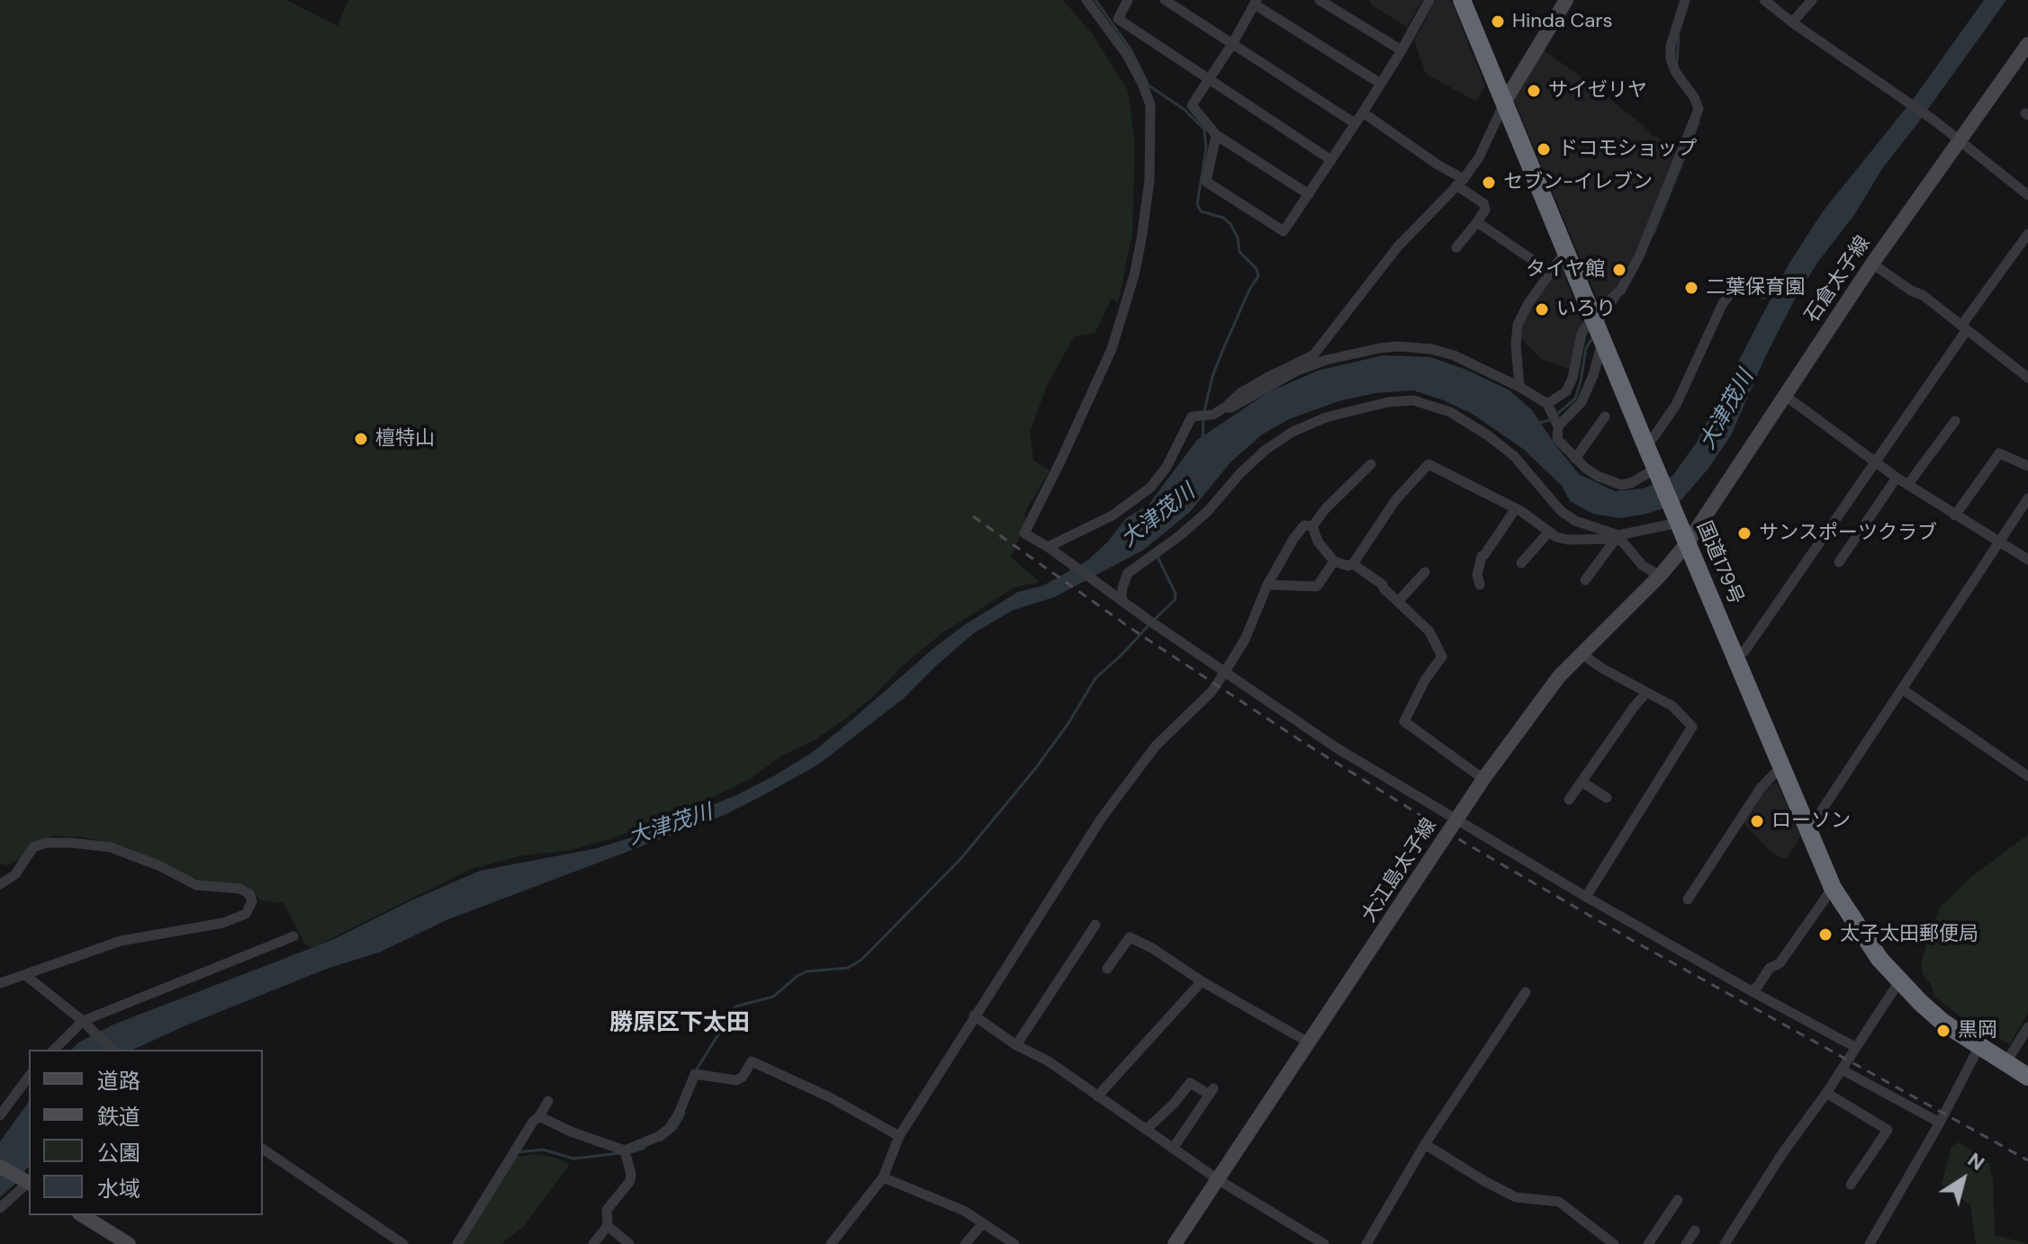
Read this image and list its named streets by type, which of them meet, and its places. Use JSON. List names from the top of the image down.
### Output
{
  "streets": {
    "highway": ["国道179号"],
    "main road": ["石倉太子線", "大江島太子線"]
  },
  "crossings": [
    ["石倉太子線", "国道179号"],
    ["石倉太子線", "大江島太子線"],
    ["国道179号", "大江島太子線"]
  ],
  "districts": ["勝原区下太田"],
  "water": ["大津茂川"],
  "places": [
    "Hinda Cars",
    "サイゼリヤ",
    "ドコモショップ",
    "セブン-イレブン",
    "タイヤ館",
    "二葉保育園",
    "いろり",
    "檀特山",
    "サンスポーツクラブ",
    "ローソン",
    "太子太田郵便局",
    "黒岡"
  ],
  "legend": [
    "道路",
    "鉄道",
    "公園",
    "水域"
  ],
  "north": "top right"
}
